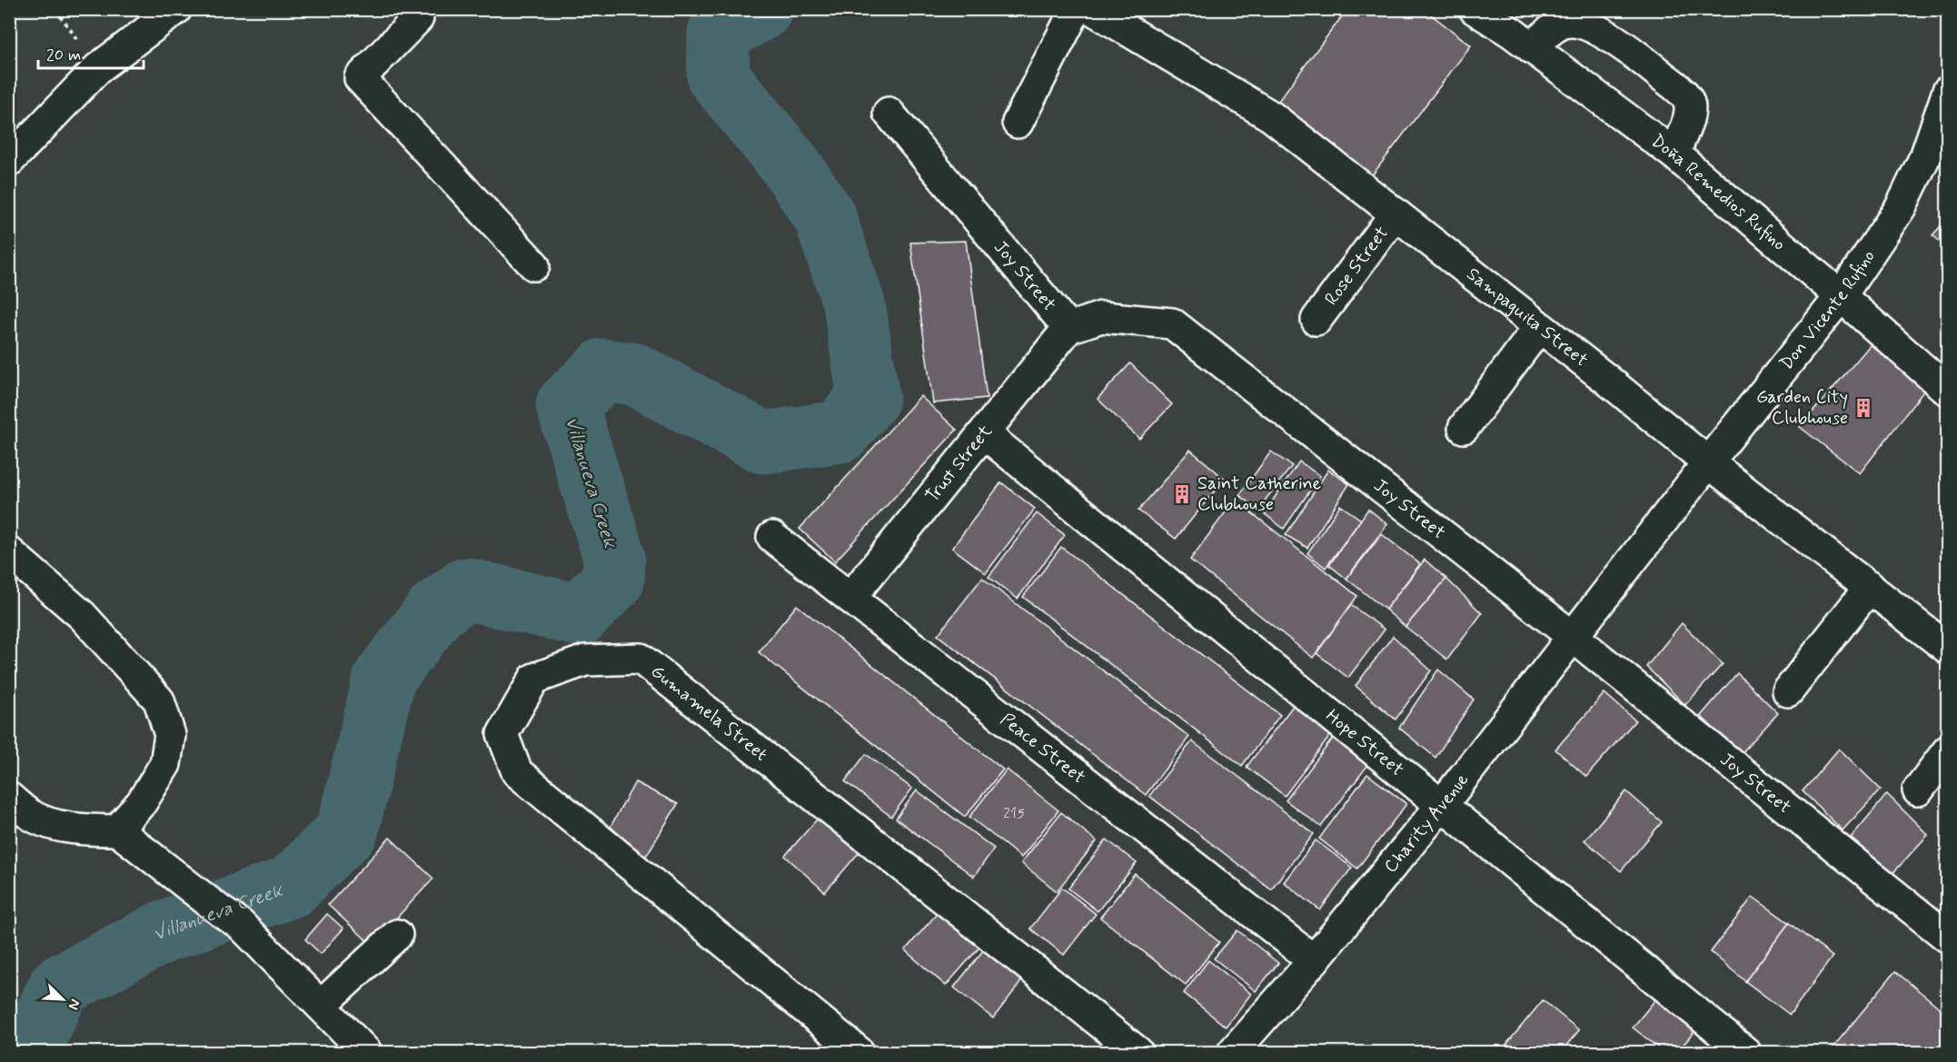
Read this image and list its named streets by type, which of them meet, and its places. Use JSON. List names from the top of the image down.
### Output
{
  "streets": {
    "street": [
      "Doña Remedios Rufino",
      "Rose Street",
      "Joy Street",
      "Don Vicente Rufino",
      "Sampaguita Street",
      "Trust Street",
      "Gumamela Street",
      "Hope Street",
      "Peace Street",
      "Charity Avenue"
    ]
  },
  "crossings": [
    ["Doña Remedios Rufino", "Don Vicente Rufino"],
    ["Rose Street", "Sampaguita Street"],
    ["Joy Street", "Trust Street"],
    ["Joy Street", "Charity Avenue"],
    ["Don Vicente Rufino", "Sampaguita Street"],
    ["Don Vicente Rufino", "Charity Avenue"],
    ["Trust Street", "Hope Street"],
    ["Trust Street", "Peace Street"],
    ["Hope Street", "Charity Avenue"],
    ["Peace Street", "Charity Avenue"]
  ],
  "water": ["Villanueva Creek"],
  "places": {
    "building": ["Garden City Clubhouse", "Saint Catherine Clubhouse"]
  },
  "house_numbers": ["215"],
  "scale_bar": "20 m",
  "north": "bottom right"
}
